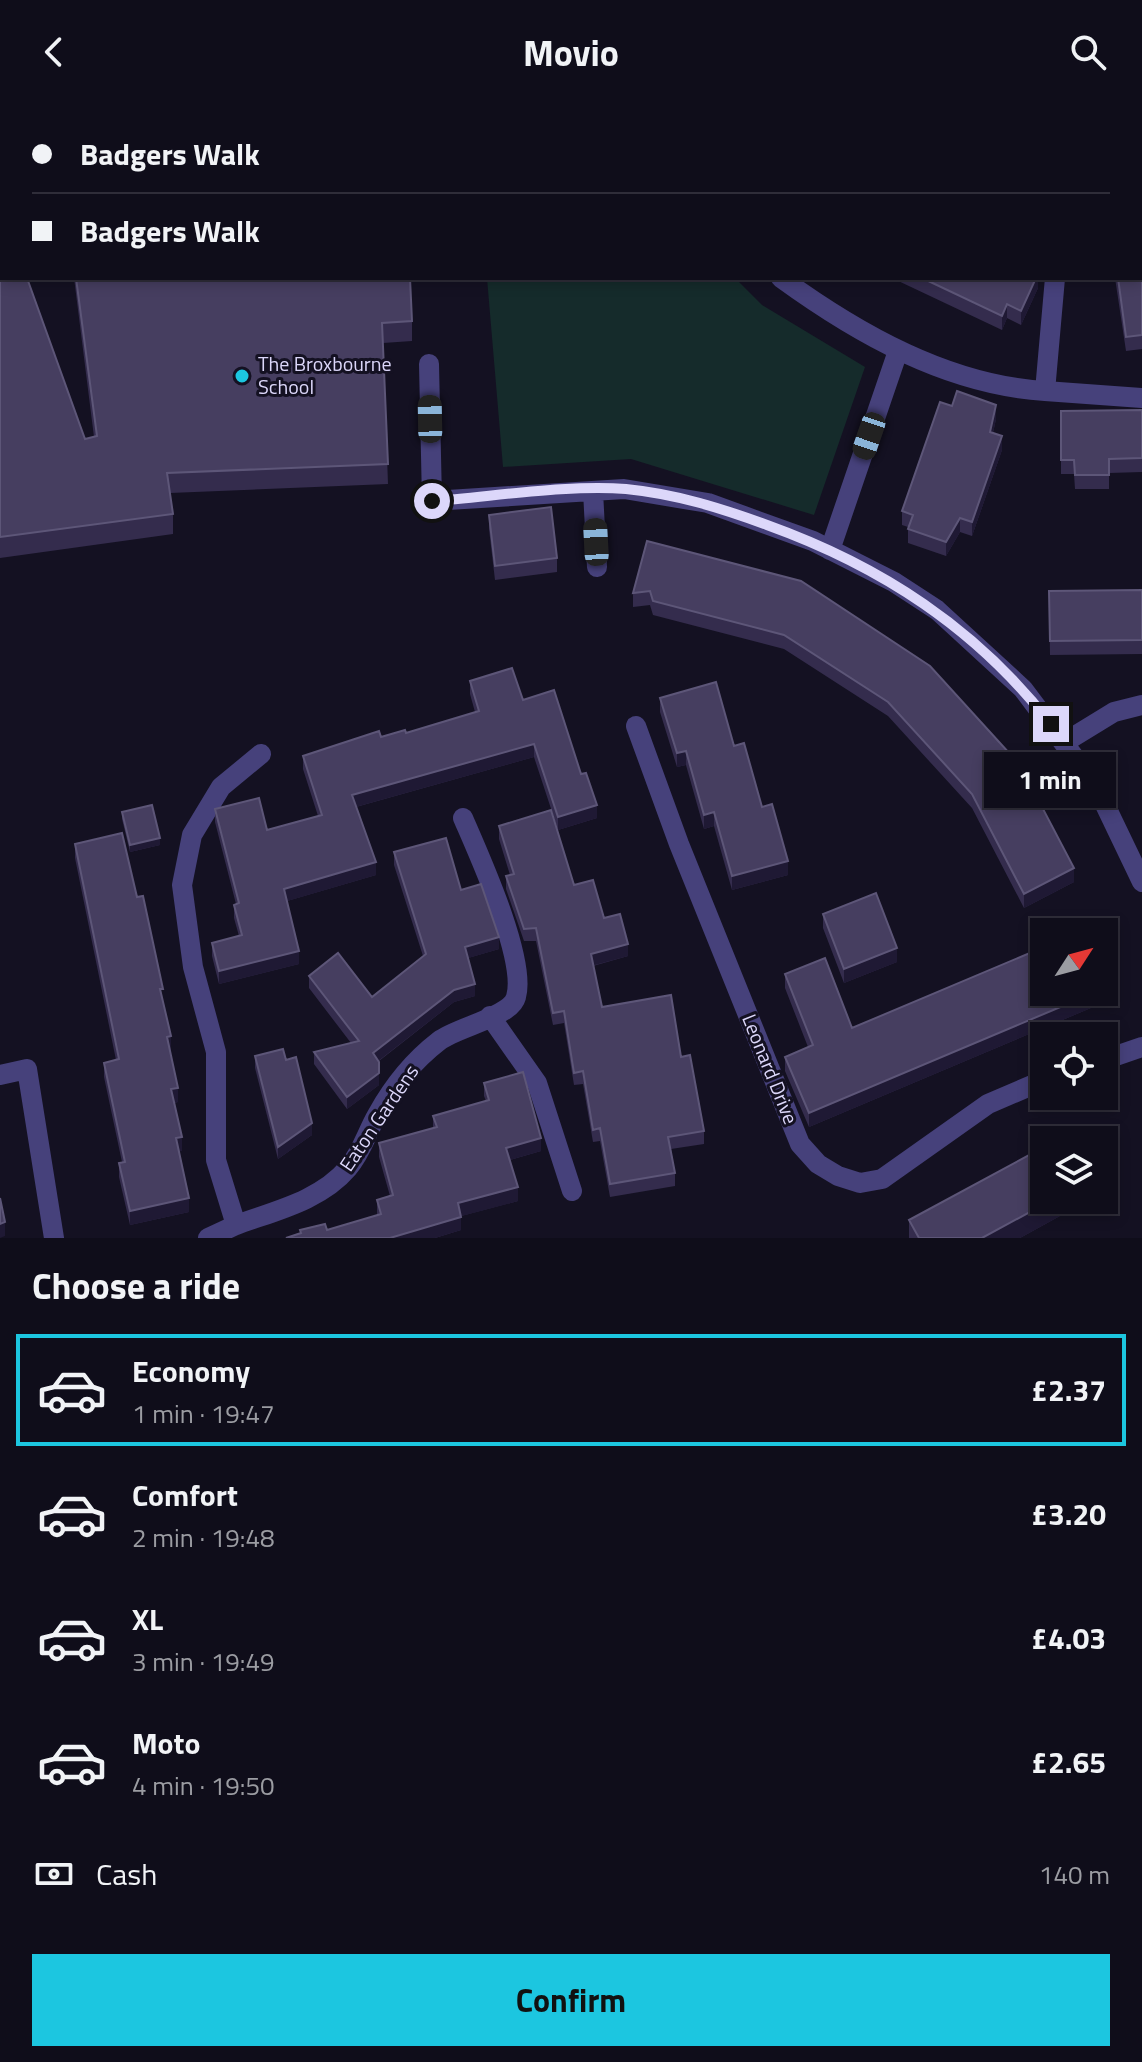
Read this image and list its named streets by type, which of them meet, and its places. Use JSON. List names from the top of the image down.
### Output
{
  "streets": {
    "street": ["Leonard Drive", "Eaton Gardens"]
  },
  "places": ["The Broxbourne School"],
  "north": "top right",
  "page": {
    "header": "Movio",
    "banner": ["Badgers Walk", "Badgers Walk"],
    "bubble": "1 min",
    "heading": "Choose a ride",
    "list": [
      {
        "name": "Economy",
        "note": "1 min · 19:47",
        "value": "£2.37"
      },
      {
        "name": "Comfort",
        "note": "2 min · 19:48",
        "value": "£3.20"
      },
      {
        "name": "XL",
        "note": "3 min · 19:49",
        "value": "£4.03"
      },
      {
        "name": "Moto",
        "note": "4 min · 19:50",
        "value": "£2.65"
      }
    ],
    "pay": ["Cash", "140 m"],
    "buttons": "Confirm"
  }
}
